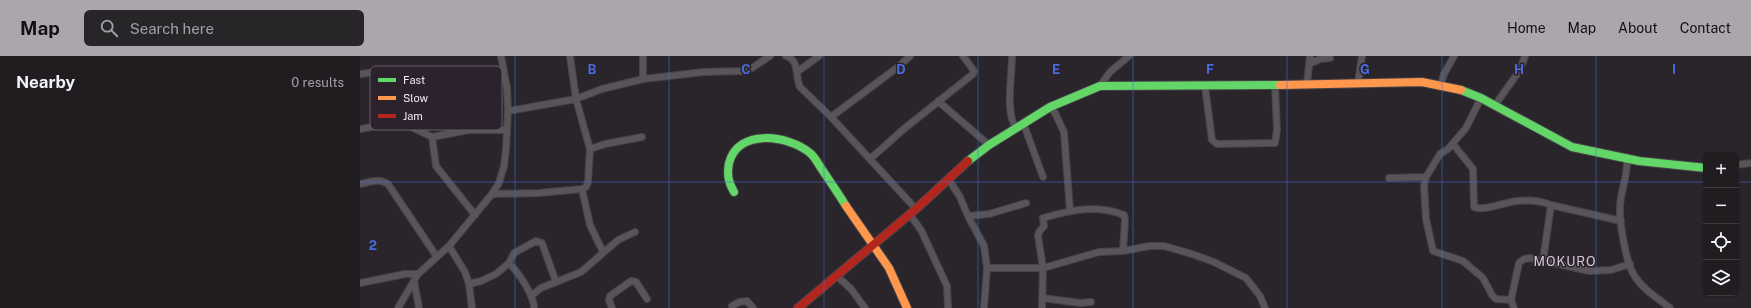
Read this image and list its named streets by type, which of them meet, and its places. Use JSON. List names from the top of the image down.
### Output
{
  "districts": ["MOKURO"],
  "legend": ["Fast", "Slow", "Jam"],
  "page": {
    "header": "Map",
    "search": "Search here",
    "nav": [
      "Home",
      "Map",
      "About",
      "Contact"
    ],
    "heading": ["Nearby", "0 results"],
    "map_buttons": ["+", "−"]
  },
  "grid": {
    "columns": [
      "B",
      "C",
      "D",
      "E",
      "F",
      "G",
      "H",
      "I"
    ],
    "rows": ["2"]
  }
}
